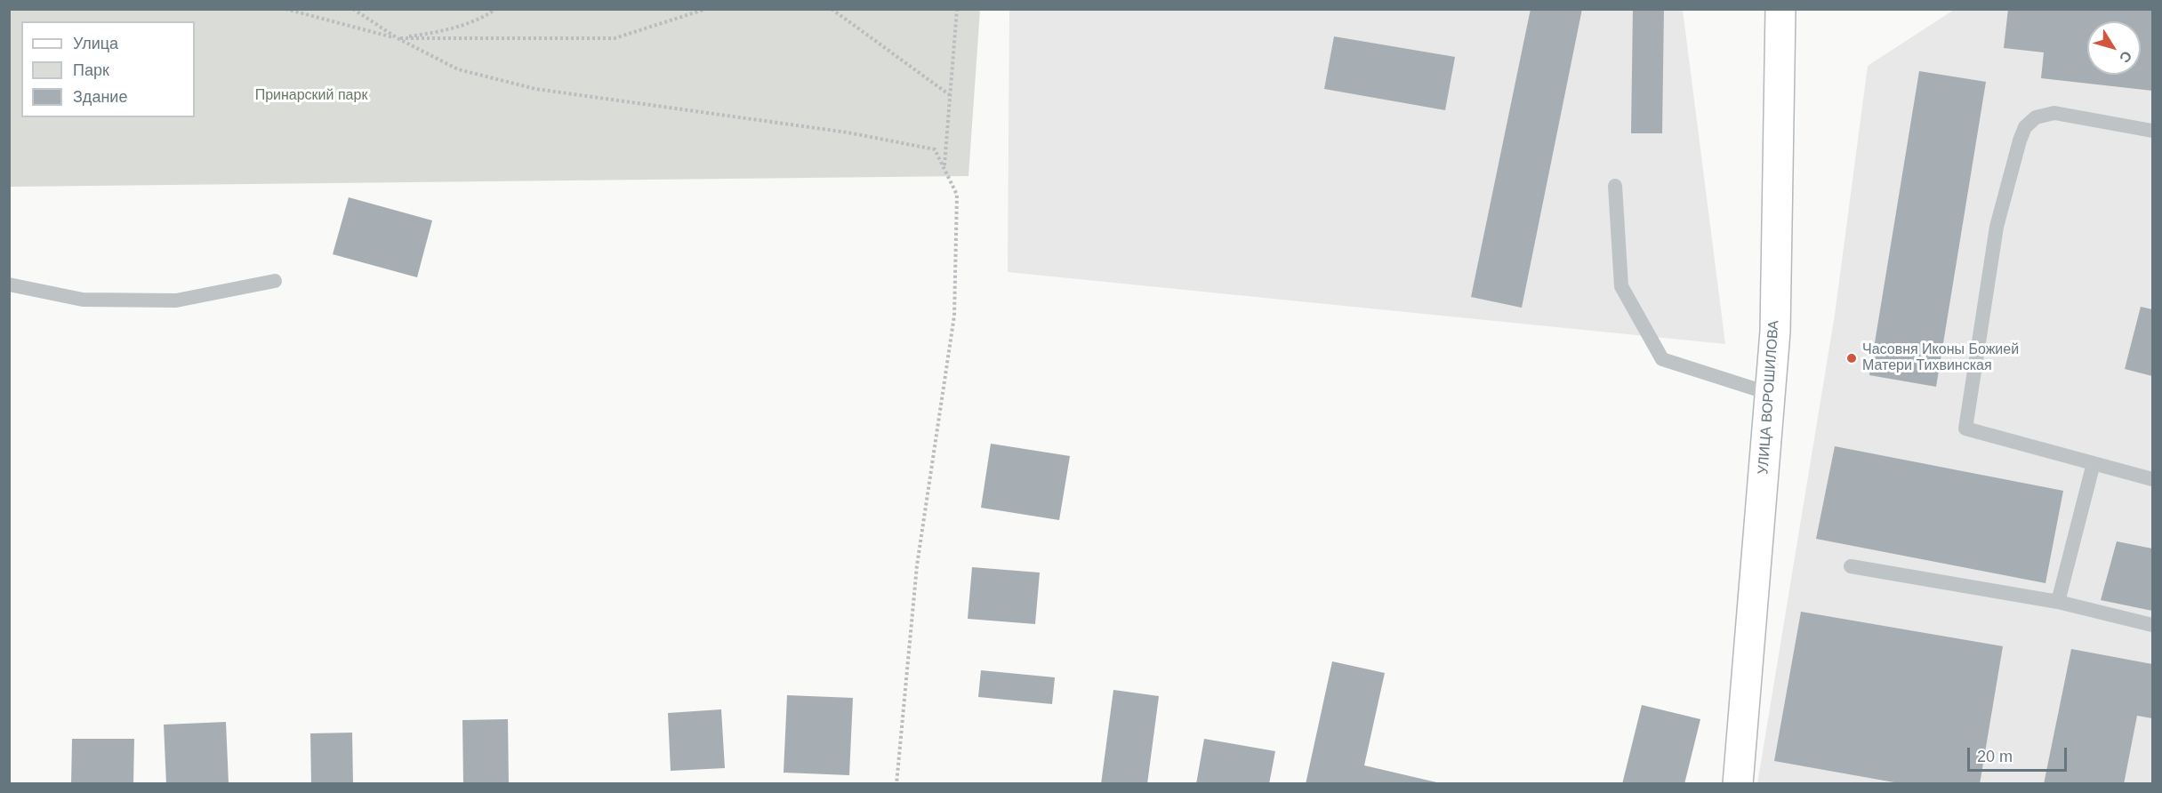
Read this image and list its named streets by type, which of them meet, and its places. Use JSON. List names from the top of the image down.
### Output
{
  "streets": {
    "main road": ["УЛИЦА ВОРОШИЛОВА"]
  },
  "parks": ["Принарский парк"],
  "places": ["Часовня Иконы Божией Матери Тихвинская"],
  "legend": ["Улица", "Парк", "Здание"],
  "scale_bar": "20 m",
  "north": "bottom right"
}
